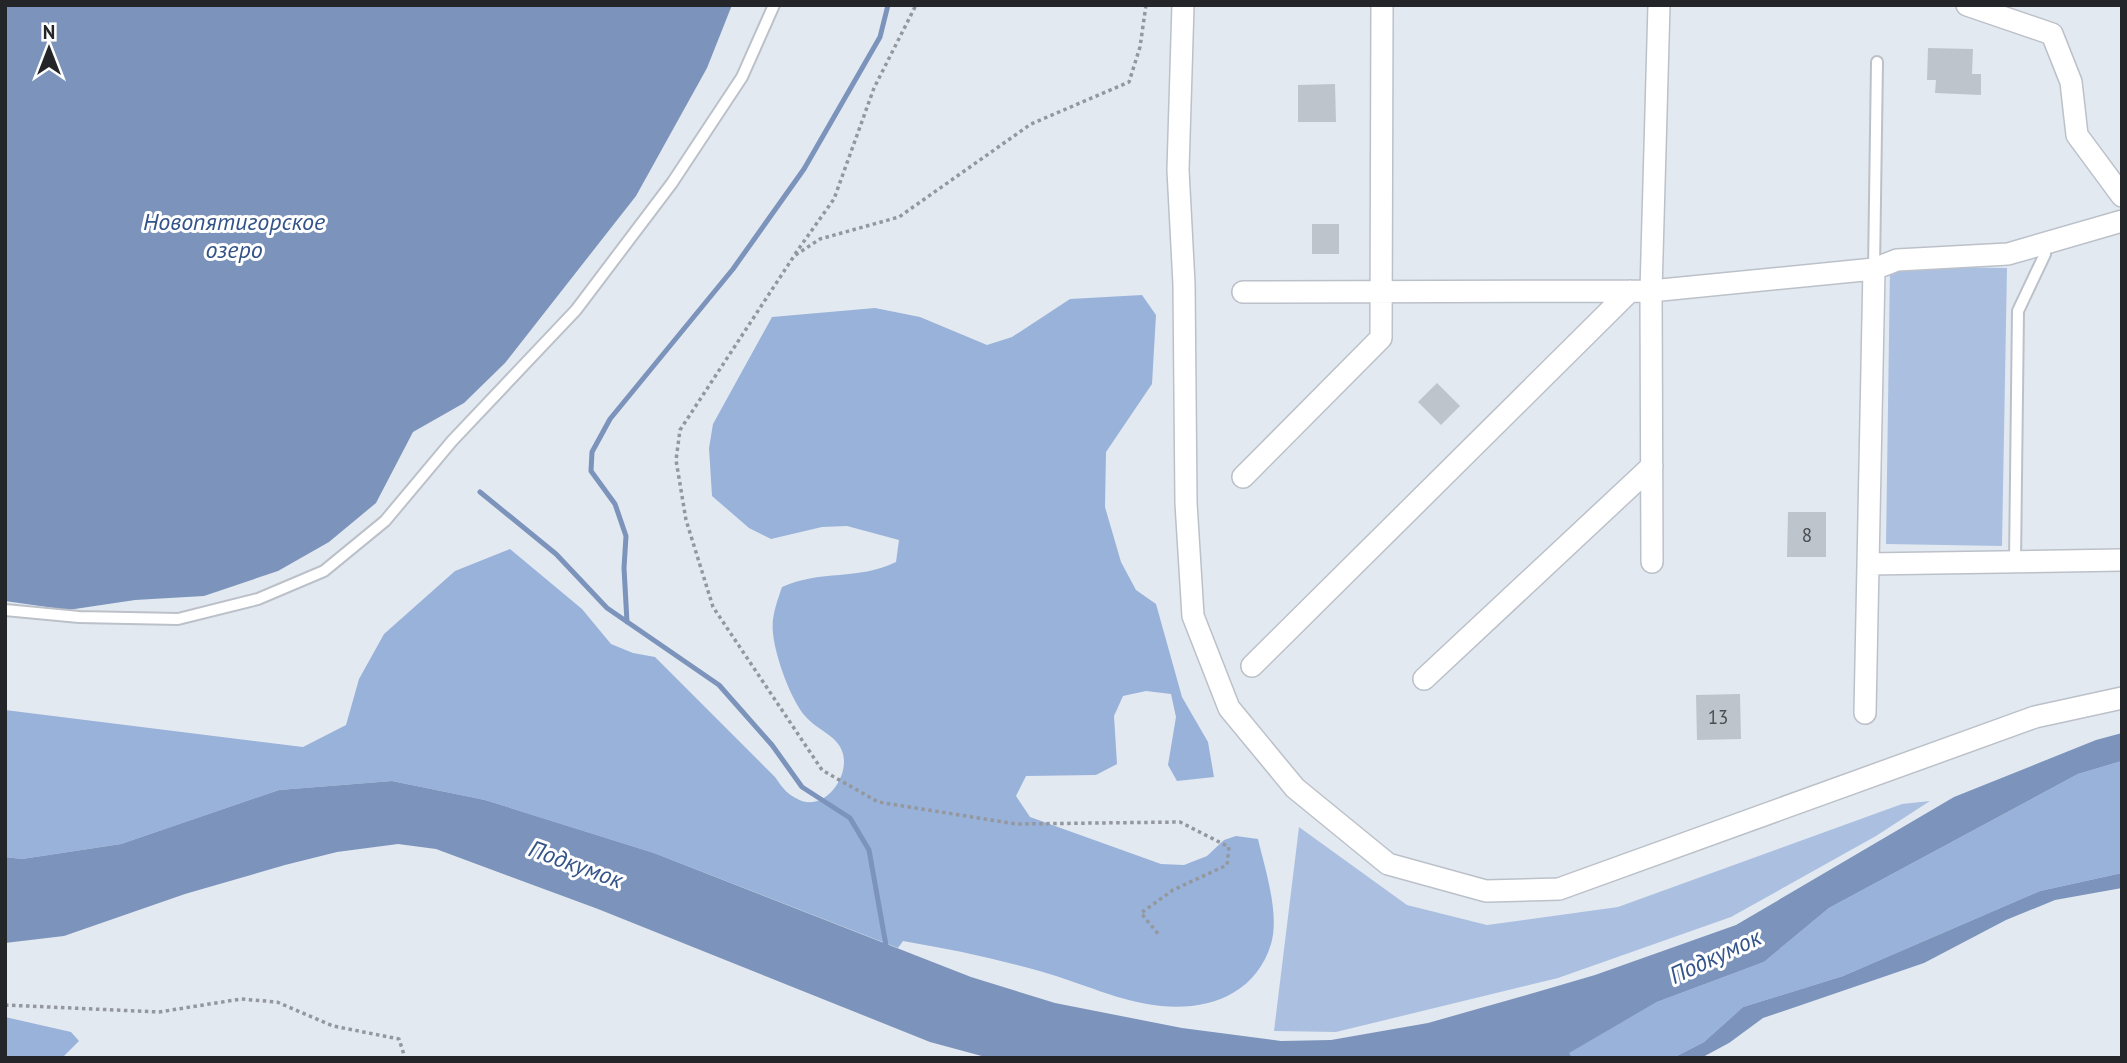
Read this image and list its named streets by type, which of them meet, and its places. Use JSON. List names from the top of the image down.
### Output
{
  "water": ["Новопятигорское озеро", "Подкумок"],
  "house_numbers": ["8", "13"],
  "north": "top"
}
